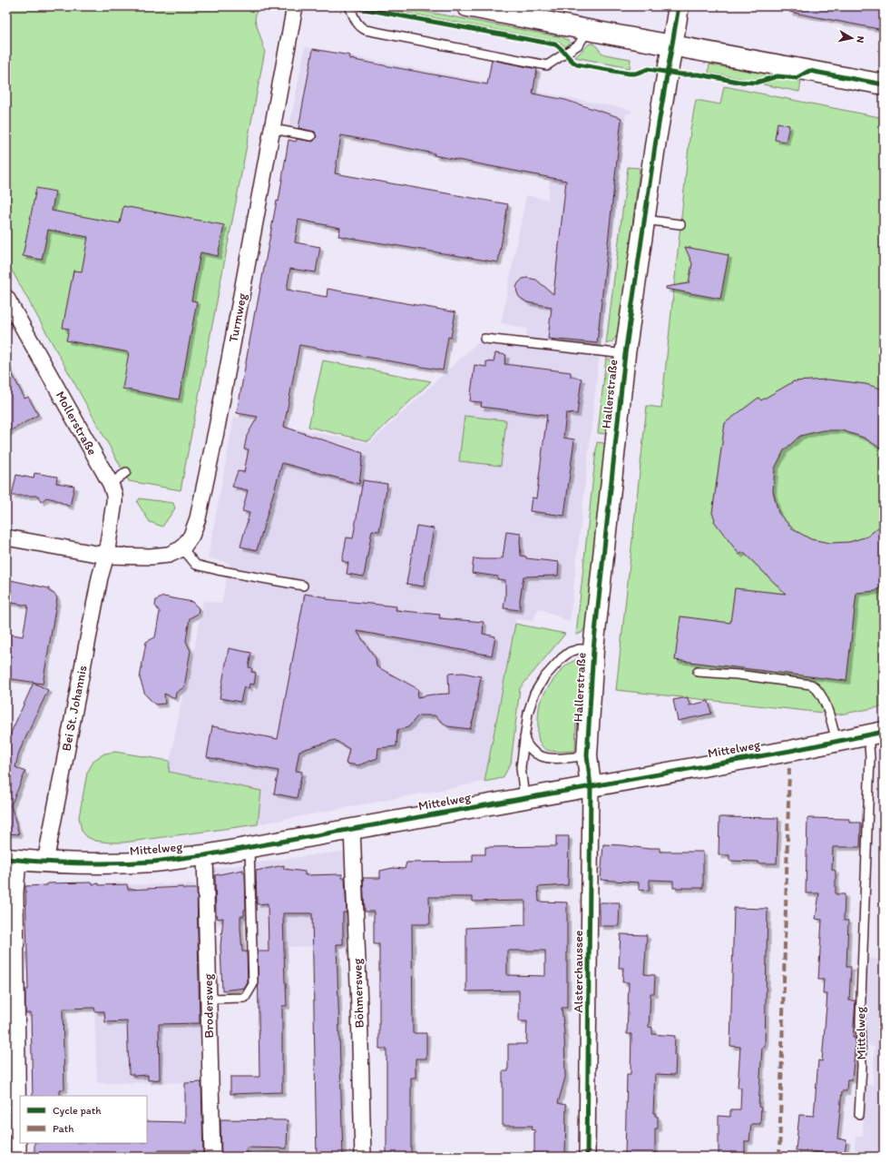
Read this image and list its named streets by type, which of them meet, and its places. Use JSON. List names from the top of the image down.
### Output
{
  "streets": {
    "street": [
      "Turmweg",
      "Hallerstraße",
      "Mollerstraße",
      "Bei St. Johannis",
      "Mittelweg",
      "Alsterchaussee",
      "Böhmersweg",
      "Brodersweg"
    ]
  },
  "crossings": [
    ["Hallerstraße", "Mittelweg"],
    ["Hallerstraße", "Alsterchaussee"],
    ["Mollerstraße", "Bei St. Johannis"],
    ["Bei St. Johannis", "Mittelweg"],
    ["Mittelweg", "Alsterchaussee"],
    ["Mittelweg", "Böhmersweg"],
    ["Mittelweg", "Brodersweg"]
  ],
  "legend": ["Cycle path", "Path"],
  "north": "right"
}
